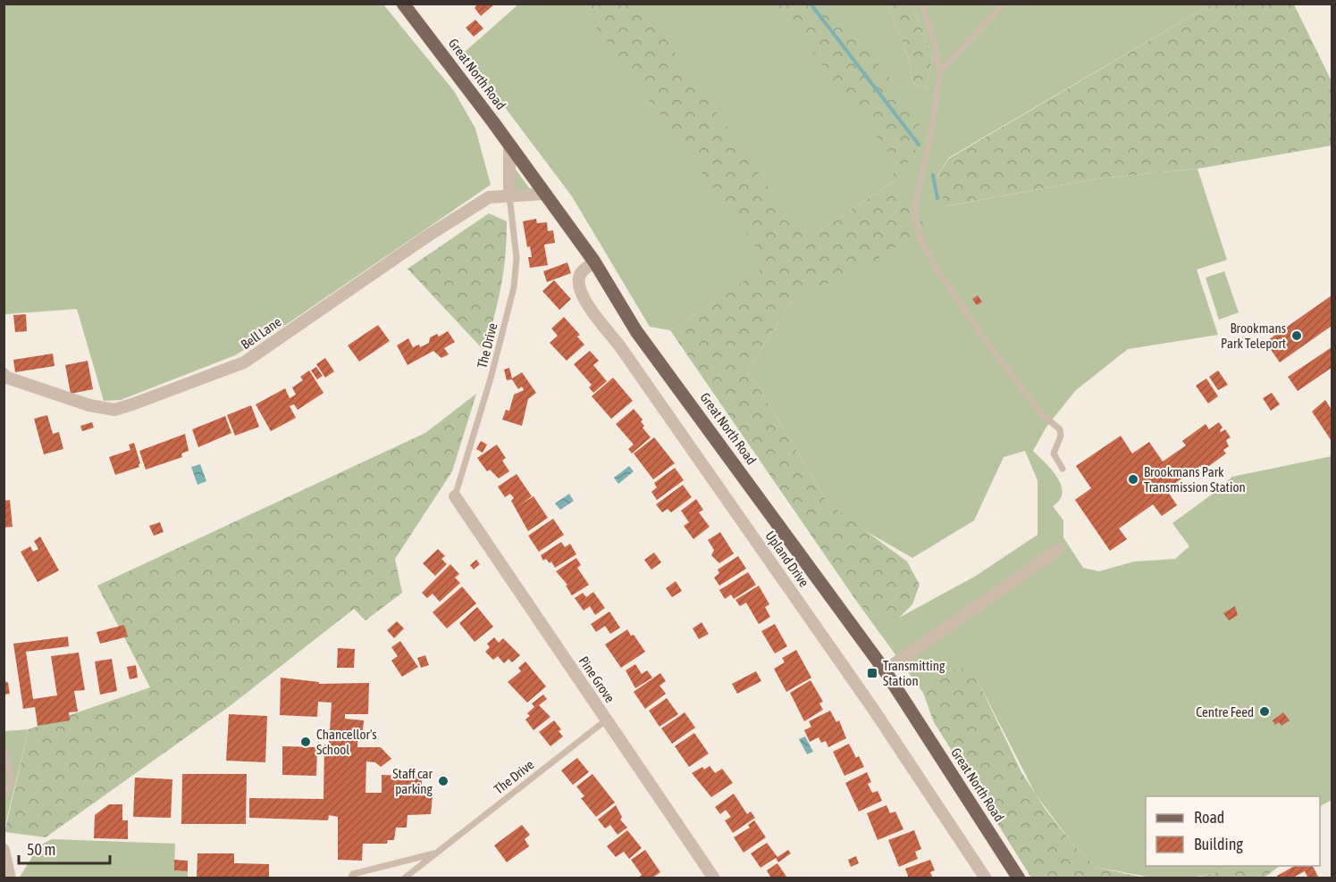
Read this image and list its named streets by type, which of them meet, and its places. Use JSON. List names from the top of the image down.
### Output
{
  "streets": {
    "main road": ["Great North Road"],
    "street": ["Bell Lane", "Upland Drive", "Pine Grove"],
    "lane": ["The Drive"]
  },
  "crossings": [
    ["Great North Road", "Bell Lane"],
    ["Great North Road", "Upland Drive"],
    ["Bell Lane", "The Drive"],
    ["The Drive", "Pine Grove"]
  ],
  "places": {
    "other": [
      "Brookmans Park Teleport",
      "Brookmans Park Transmission Station",
      "Centre Feed",
      "Chancellor's School",
      "Staff car parking"
    ],
    "transit": ["Transmitting Station"]
  },
  "legend": ["Road", "Building"],
  "scale_bar": "50 m"
}
